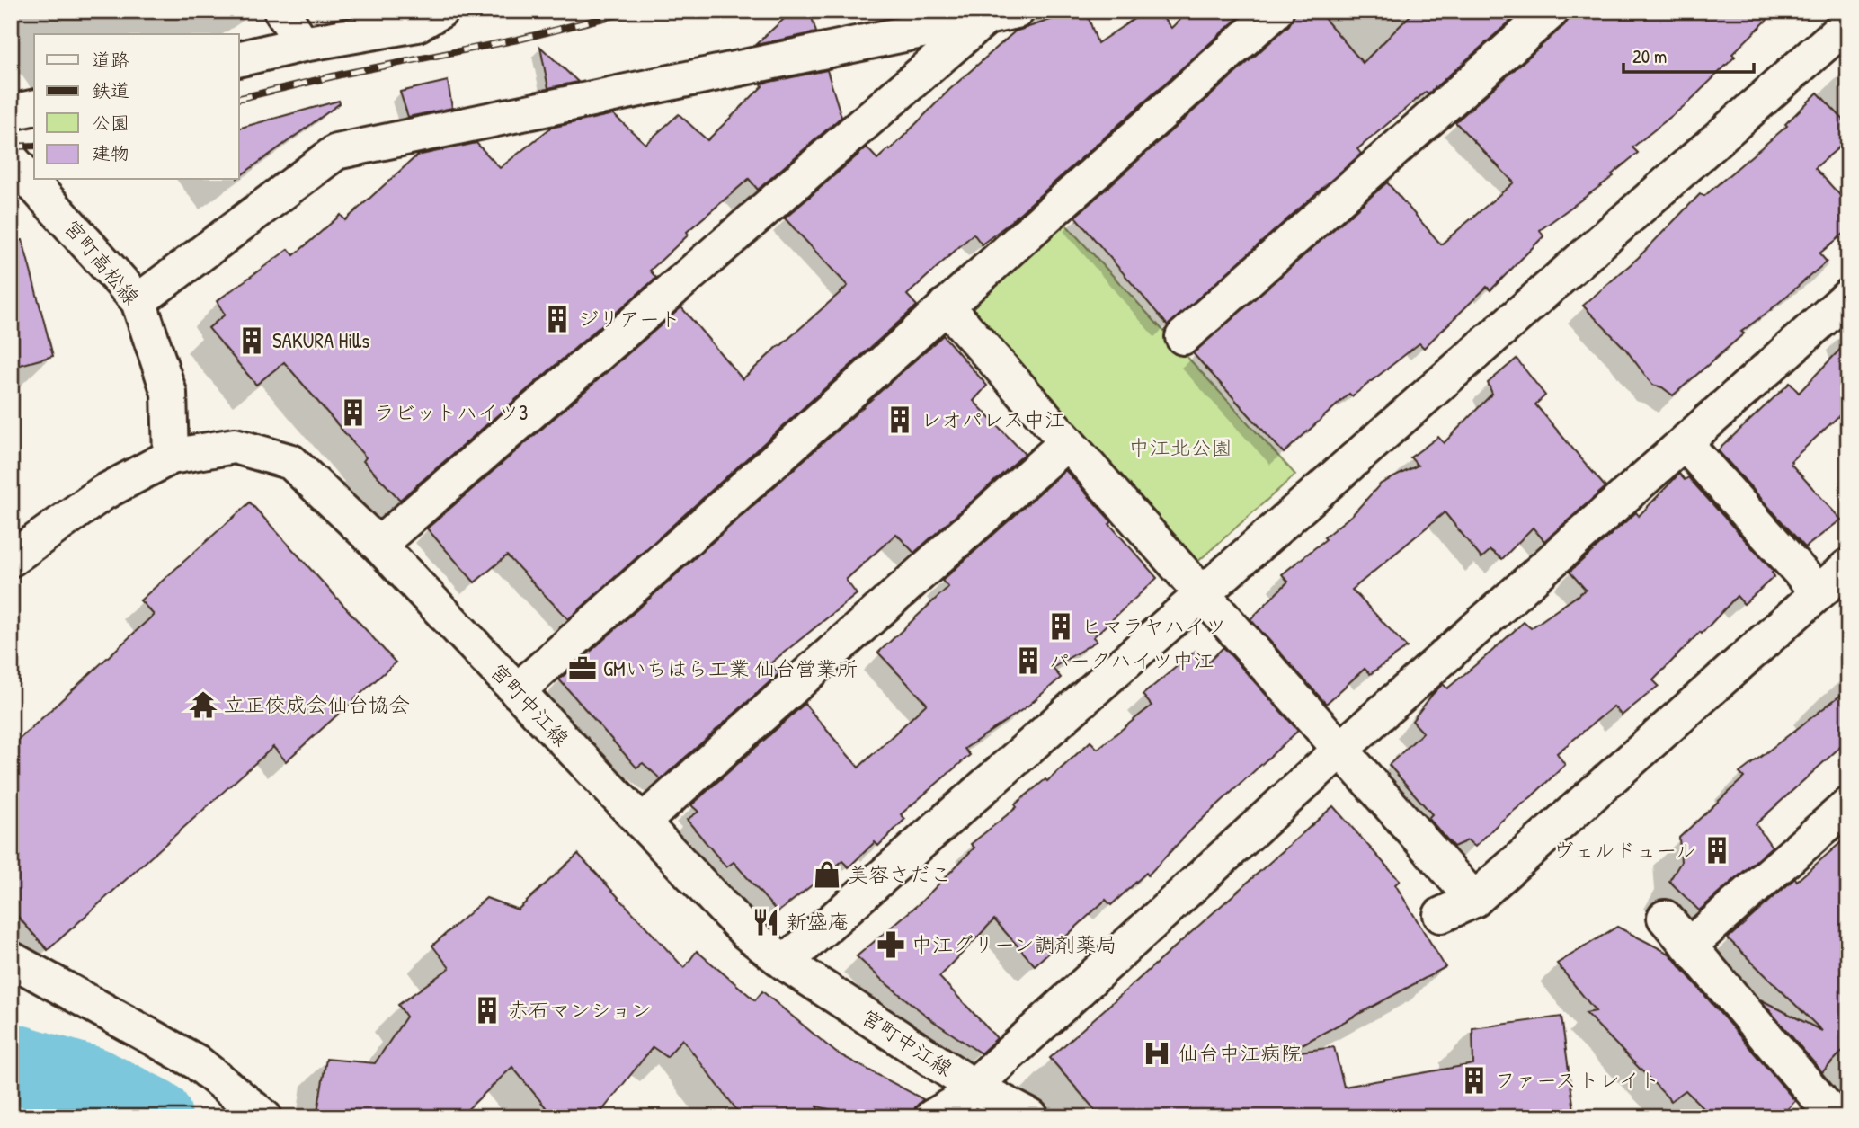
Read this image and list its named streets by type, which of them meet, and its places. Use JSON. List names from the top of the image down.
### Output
{
  "streets": {
    "street": ["宮町高松線", "宮町中江線"]
  },
  "crossings": [
    ["宮町高松線", "宮町中江線"]
  ],
  "parks": ["中江北公園"],
  "places": {
    "building": [
      "ジリアート",
      "SAKURA Hills",
      "ラビットハイツ3",
      "レオパレス中江",
      "ヒマラヤハイツ",
      "パークハイツ中江",
      "ヴェルドュール",
      "赤石マンション",
      "ファーストレイト"
    ],
    "office": ["GMいちはら工業 仙台営業所"],
    "temple": ["立正佼成会仙台協会"],
    "shop": ["美容さだこ"],
    "restaurant": ["新盛庵"],
    "pharmacy": ["中江グリーン調剤薬局"],
    "hospital": ["仙台中江病院"]
  },
  "legend": [
    "道路",
    "鉄道",
    "公園",
    "建物"
  ],
  "scale_bar": "20 m"
}
